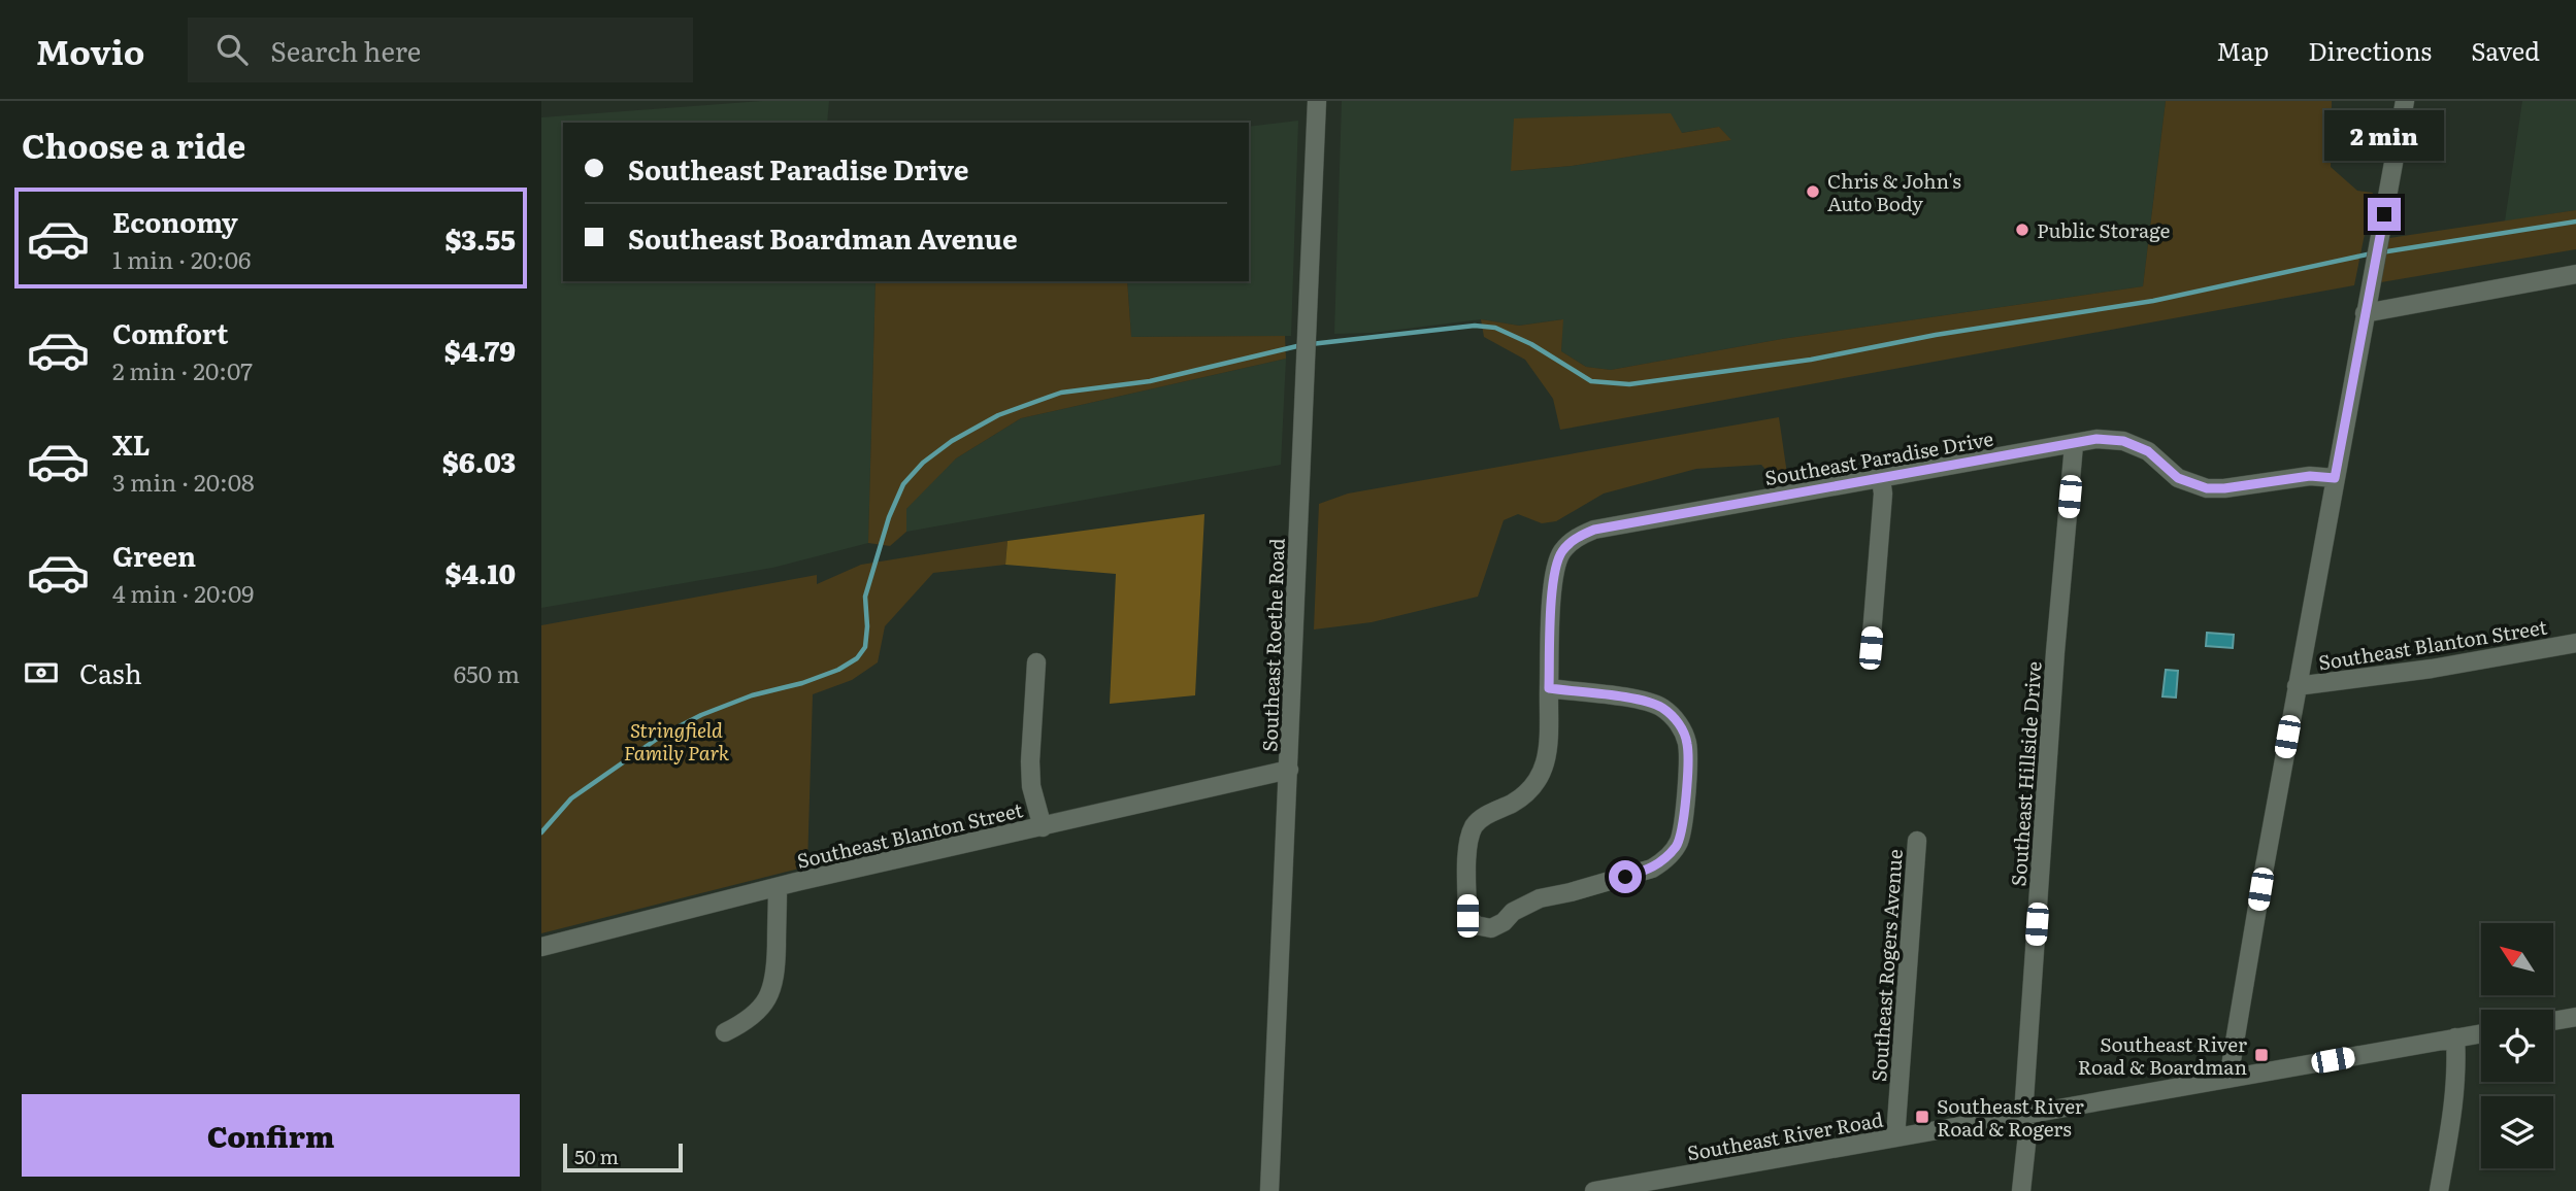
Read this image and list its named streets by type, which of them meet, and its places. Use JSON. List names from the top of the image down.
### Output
{
  "streets": {
    "street": [
      "Southeast Paradise Drive",
      "Southeast Blanton Street",
      "Southeast Roethe Road",
      "Southeast Hillside Drive",
      "Southeast Rogers Avenue",
      "Southeast River Road"
    ]
  },
  "crossings": [
    ["Southeast Paradise Drive", "Southeast Hillside Drive"],
    ["Southeast Blanton Street", "Southeast Roethe Road"],
    ["Southeast Hillside Drive", "Southeast River Road"],
    ["Southeast Rogers Avenue", "Southeast River Road"]
  ],
  "parks": ["Stringfield Family Park"],
  "places": {
    "other": ["Chris & John's Auto Body", "Public Storage"],
    "transit": ["Southeast River Road & Boardman", "Southeast River Road & Rogers"]
  },
  "scale_bar": "50 m",
  "north": "top left",
  "page": {
    "header": "Movio",
    "search": "Search here",
    "nav": ["Map", "Directions", "Saved"],
    "heading": "Choose a ride",
    "bubble": "2 min",
    "banner": ["Southeast Paradise Drive", "Southeast Boardman Avenue"],
    "list": [
      {
        "name": "Economy",
        "note": "1 min · 20:06",
        "value": "$3.55"
      },
      {
        "name": "Comfort",
        "note": "2 min · 20:07",
        "value": "$4.79"
      },
      {
        "name": "XL",
        "note": "3 min · 20:08",
        "value": "$6.03"
      },
      {
        "name": "Green",
        "note": "4 min · 20:09",
        "value": "$4.10"
      }
    ],
    "pay": ["Cash", "650 m"],
    "buttons": "Confirm",
    "scale": "50 m"
  }
}
